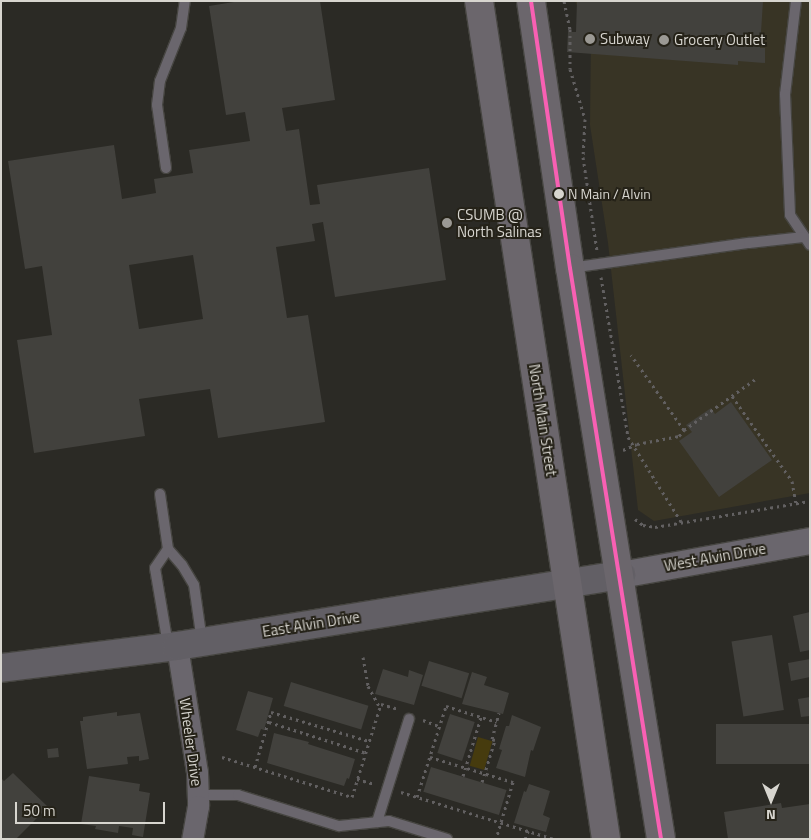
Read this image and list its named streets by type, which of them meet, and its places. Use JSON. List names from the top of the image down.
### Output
{
  "streets": {
    "main road": ["North Main Street", "East Alvin Drive"],
    "street": ["West Alvin Drive", "Wheeler Drive"]
  },
  "crossings": [
    ["North Main Street", "East Alvin Drive"],
    ["West Alvin Drive", "East Alvin Drive"],
    ["East Alvin Drive", "Wheeler Drive"]
  ],
  "places": [
    "Subway",
    "Grocery Outlet",
    "N Main / Alvin",
    "CSUMB @ North Salinas"
  ],
  "scale_bar": "50 m",
  "north": "bottom"
}
